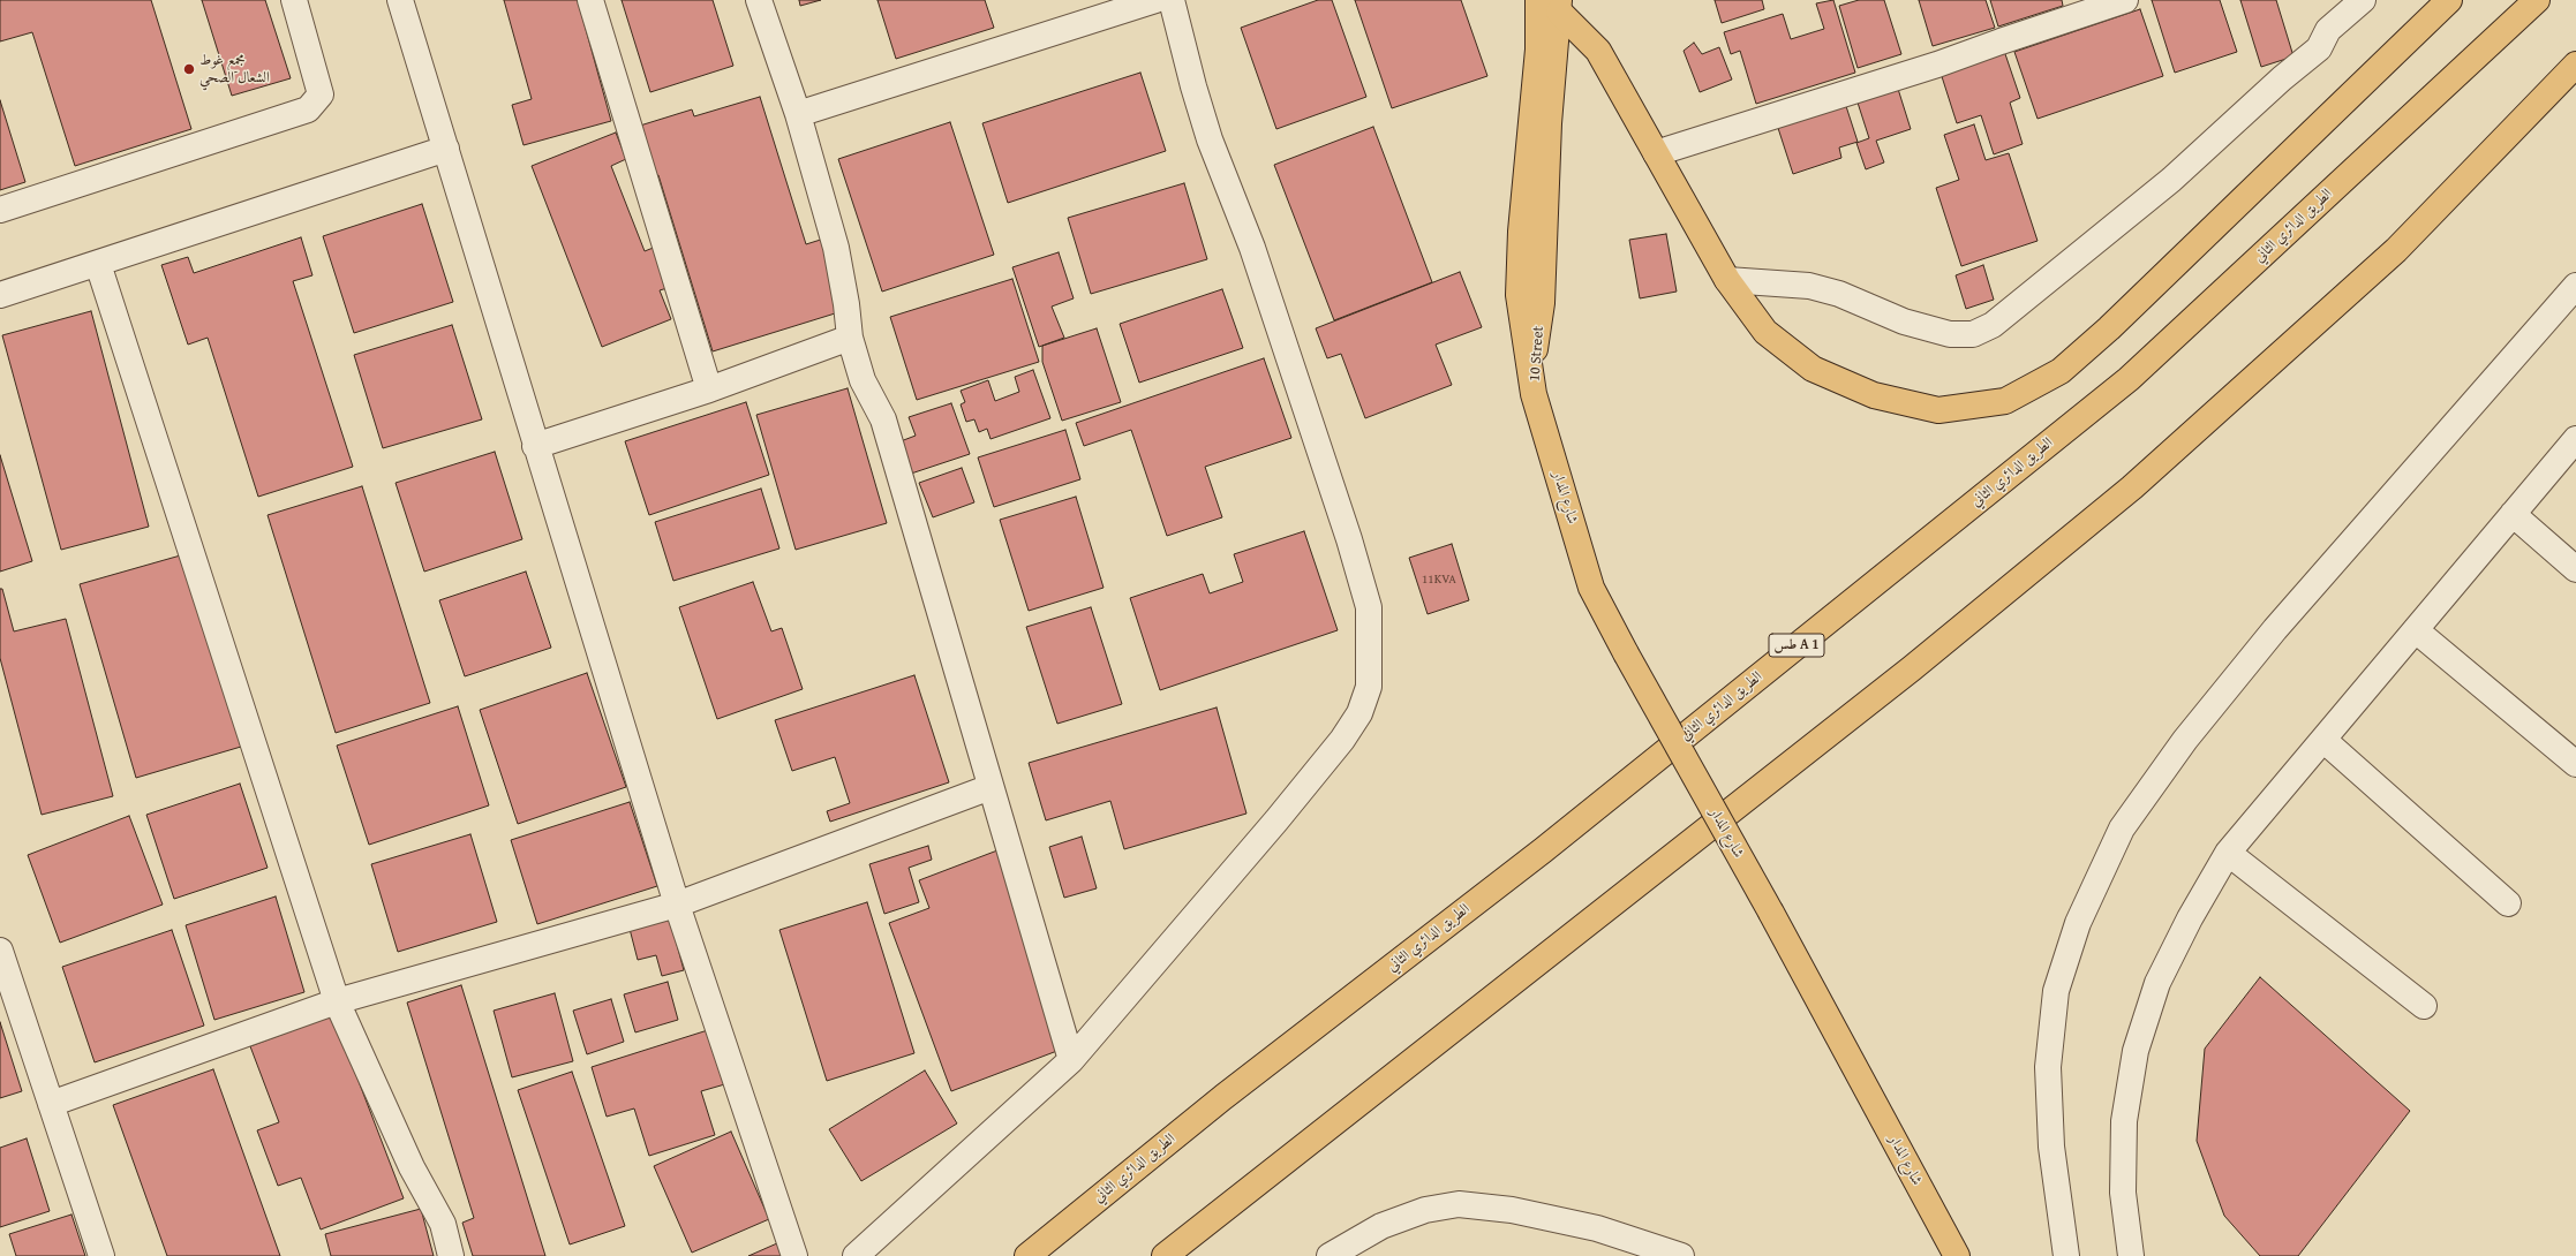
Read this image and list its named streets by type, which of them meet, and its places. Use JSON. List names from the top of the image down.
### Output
{
  "streets": {
    "main road": [
      "الطريق الدائري الثاني",
      "10 Street",
      "شارع المدار",
      "طس A 1"
    ]
  },
  "crossings": [
    ["10 Street", "شارع المدار"]
  ],
  "places": ["مجمع غوط الشعال الصحي"],
  "house_numbers": ["11KVA"]
}
